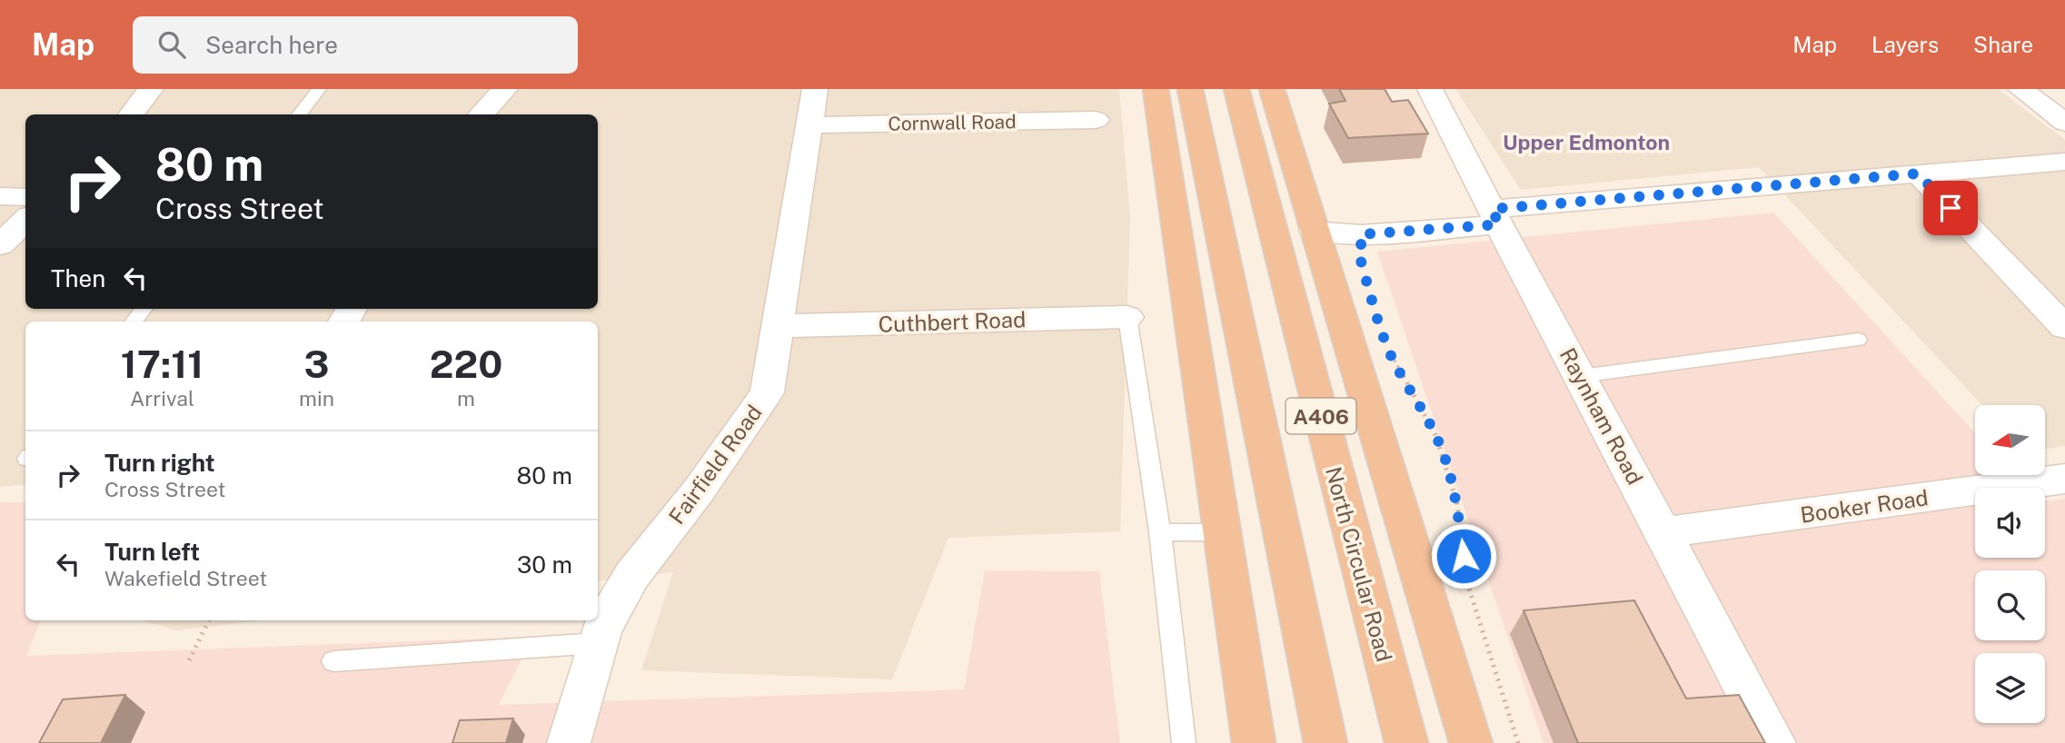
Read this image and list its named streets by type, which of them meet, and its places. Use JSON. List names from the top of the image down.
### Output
{
  "streets": {
    "highway": ["A406", "North Circular Road"],
    "street": [
      "Cornwall Road",
      "Cuthbert Road",
      "Raynham Road",
      "Fairfield Road",
      "Booker Road"
    ]
  },
  "crossings": [
    ["Cornwall Road", "Fairfield Road"],
    ["Cuthbert Road", "Fairfield Road"],
    ["Raynham Road", "Booker Road"]
  ],
  "districts": ["Upper Edmonton"],
  "north": "left",
  "page": {
    "header": "Map",
    "search": "Search here",
    "nav": ["Map", "Layers", "Share"],
    "turn": ["80 m", "Cross Street"],
    "then": "Then",
    "eta": [
      "17:11",
      "Arrival",
      "3",
      "min",
      "220",
      "m"
    ],
    "list": [
      {
        "name": "Turn right",
        "note": "Cross Street",
        "value": "80 m"
      },
      {
        "name": "Turn left",
        "note": "Wakefield Street",
        "value": "30 m"
      }
    ]
  }
}
